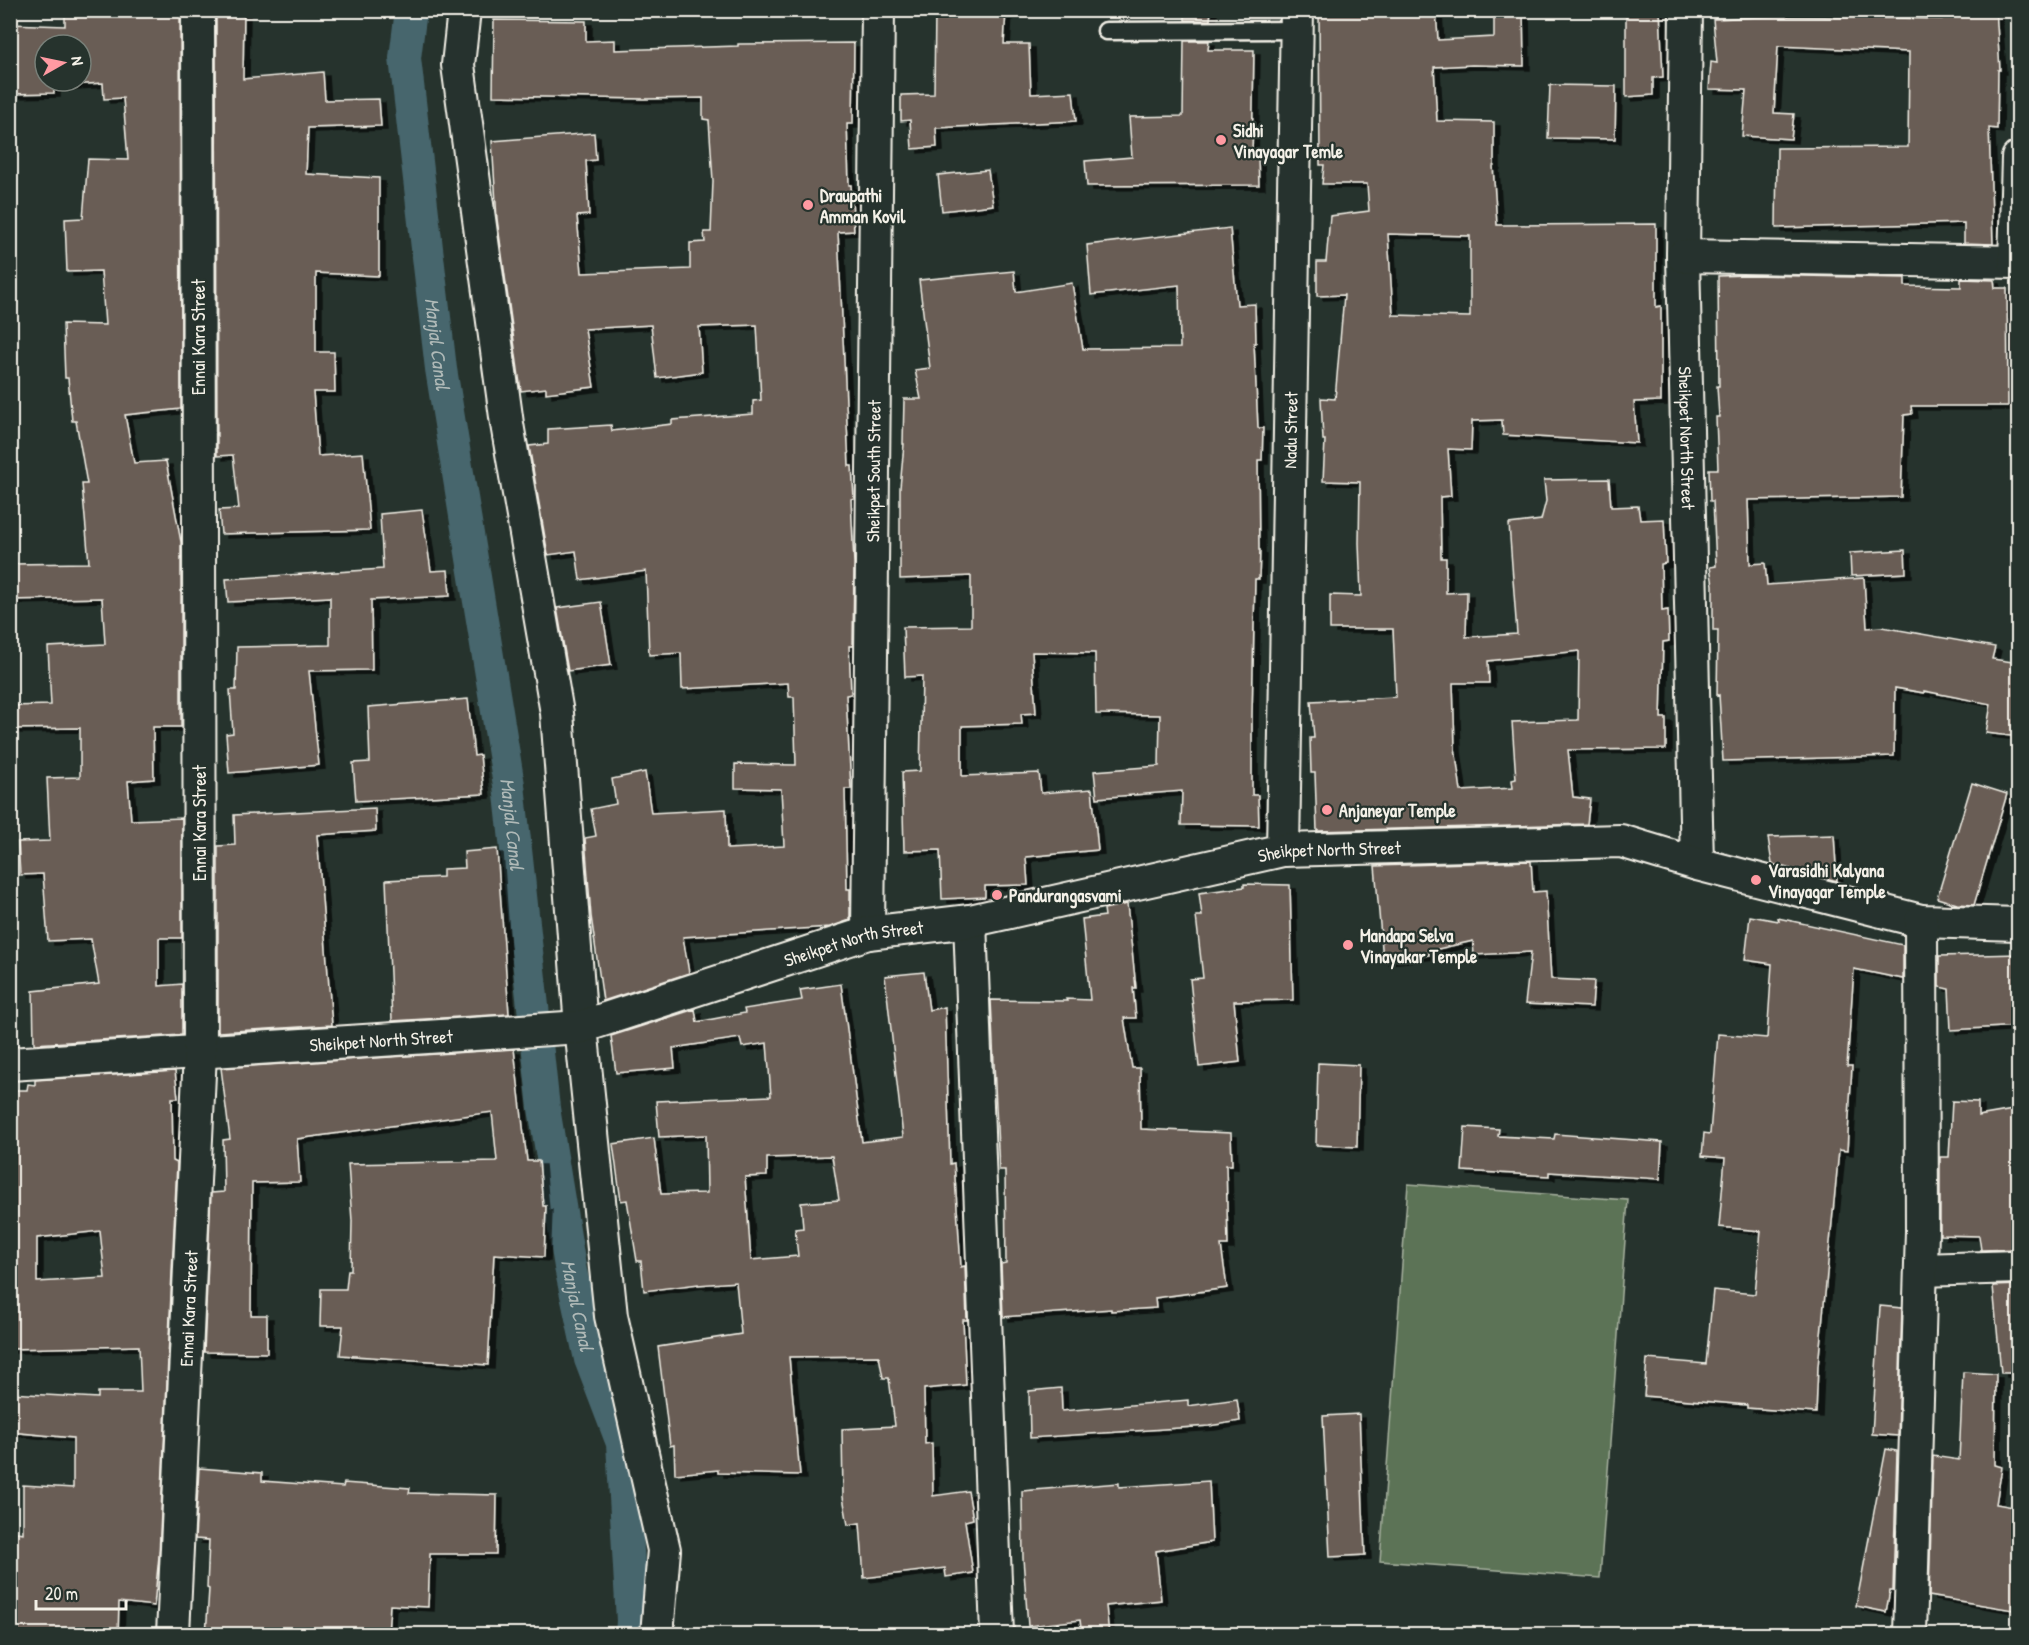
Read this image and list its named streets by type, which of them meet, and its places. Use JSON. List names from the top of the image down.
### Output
{
  "streets": {
    "street": [
      "Ennai Kara Street",
      "Nadu Street",
      "Sheikpet North Street",
      "Sheikpet South Street"
    ]
  },
  "crossings": [
    ["Ennai Kara Street", "Sheikpet North Street"],
    ["Nadu Street", "Sheikpet North Street"],
    ["Sheikpet North Street", "Sheikpet South Street"]
  ],
  "water": ["Manjal Canal"],
  "places": [
    "Sidhi Vinayagar Temle",
    "Draupathi Amman Kovil",
    "Anjaneyar Temple",
    "Varasidhi Kalyana Vinayagar Temple",
    "Pandurangasvami",
    "Mandapa Selva Vinayakar Temple"
  ],
  "scale_bar": "20 m",
  "north": "right"
}
